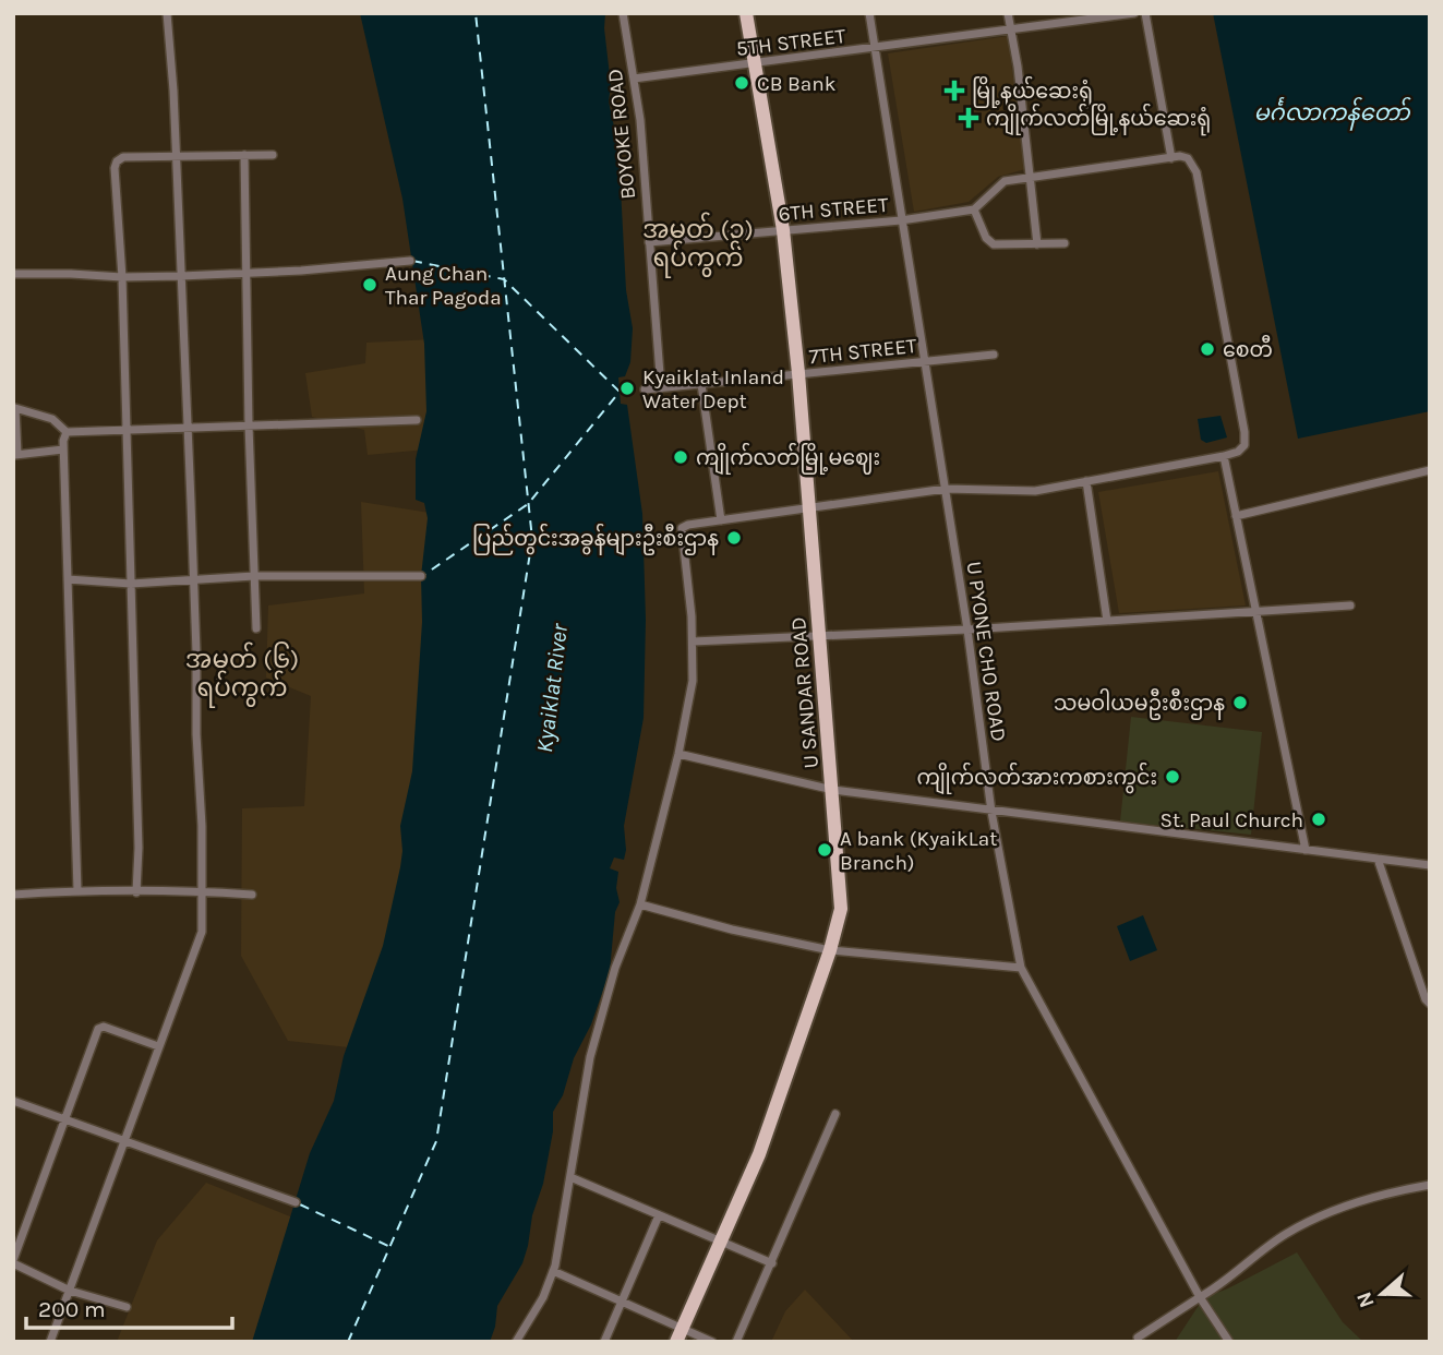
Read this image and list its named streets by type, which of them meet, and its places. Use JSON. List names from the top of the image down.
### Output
{
  "streets": {
    "main road": ["U SANDAR ROAD"],
    "street": [
      "5TH STREET",
      "BOYOKE ROAD",
      "6TH STREET",
      "7TH STREET",
      "U PYONE CHO ROAD"
    ]
  },
  "crossings": [
    ["5TH STREET", "BOYOKE ROAD"],
    ["5TH STREET", "U PYONE CHO ROAD"],
    ["5TH STREET", "U SANDAR ROAD"],
    ["BOYOKE ROAD", "6TH STREET"],
    ["BOYOKE ROAD", "7TH STREET"],
    ["6TH STREET", "U PYONE CHO ROAD"],
    ["6TH STREET", "U SANDAR ROAD"],
    ["7TH STREET", "U PYONE CHO ROAD"],
    ["7TH STREET", "U SANDAR ROAD"]
  ],
  "districts": ["အမှတ် (၃) ရပ်ကွက်", "အမှတ် (၆) ရပ်ကွက်"],
  "water": ["မင်္ဂလာကန်တော်", "Kyaiklat River"],
  "places": {
    "other": [
      "CB Bank",
      "Aung Chan Thar Pagoda",
      "စေတီ",
      "Kyaiklat Inland Water Dept",
      "ကျိုက်လတ်မြို့မဈေး",
      "ပြည်တွင်းအခွန်များဦးစီးဌာန",
      "သမဝါယမဦးစီးဌာန",
      "ကျိုက်လတ်အားကစားကွင်း",
      "St. Paul Church",
      "A bank (KyaikLat Branch)"
    ],
    "health": ["မြို့နယ်ဆေးရုံ", "ကျိုက်လတ်မြို့နယ်ဆေးရုံ"]
  },
  "scale_bar": "200 m",
  "north": "left"
}
